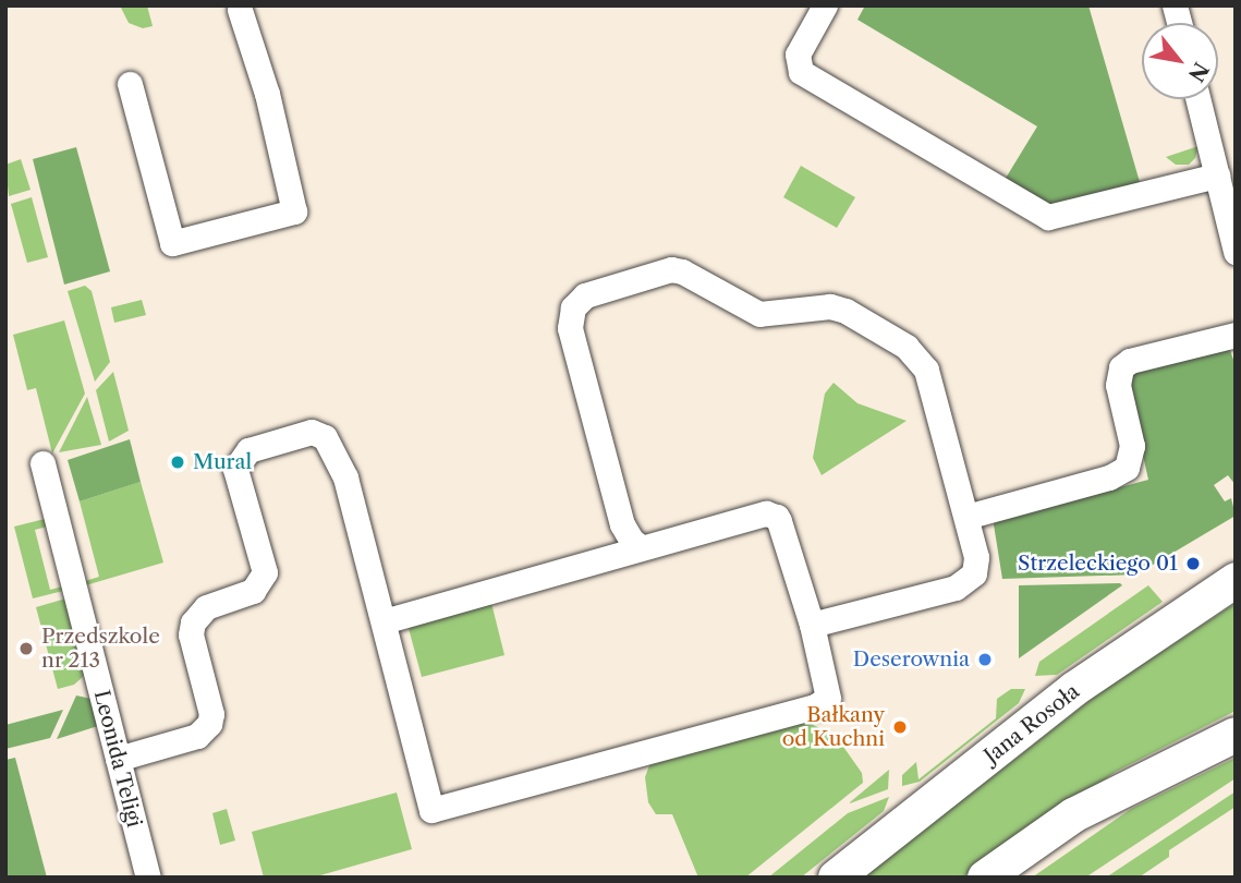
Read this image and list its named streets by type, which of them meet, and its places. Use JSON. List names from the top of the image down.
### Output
{
  "streets": {
    "main road": ["Jana Rosoła"],
    "street": ["Leonida Teligi"]
  },
  "places": [
    "Mural",
    "Strzeleckiego 01",
    "Przedszkole nr 213",
    "Deserownia",
    "Bałkany od Kuchni"
  ],
  "north": "bottom right"
}
